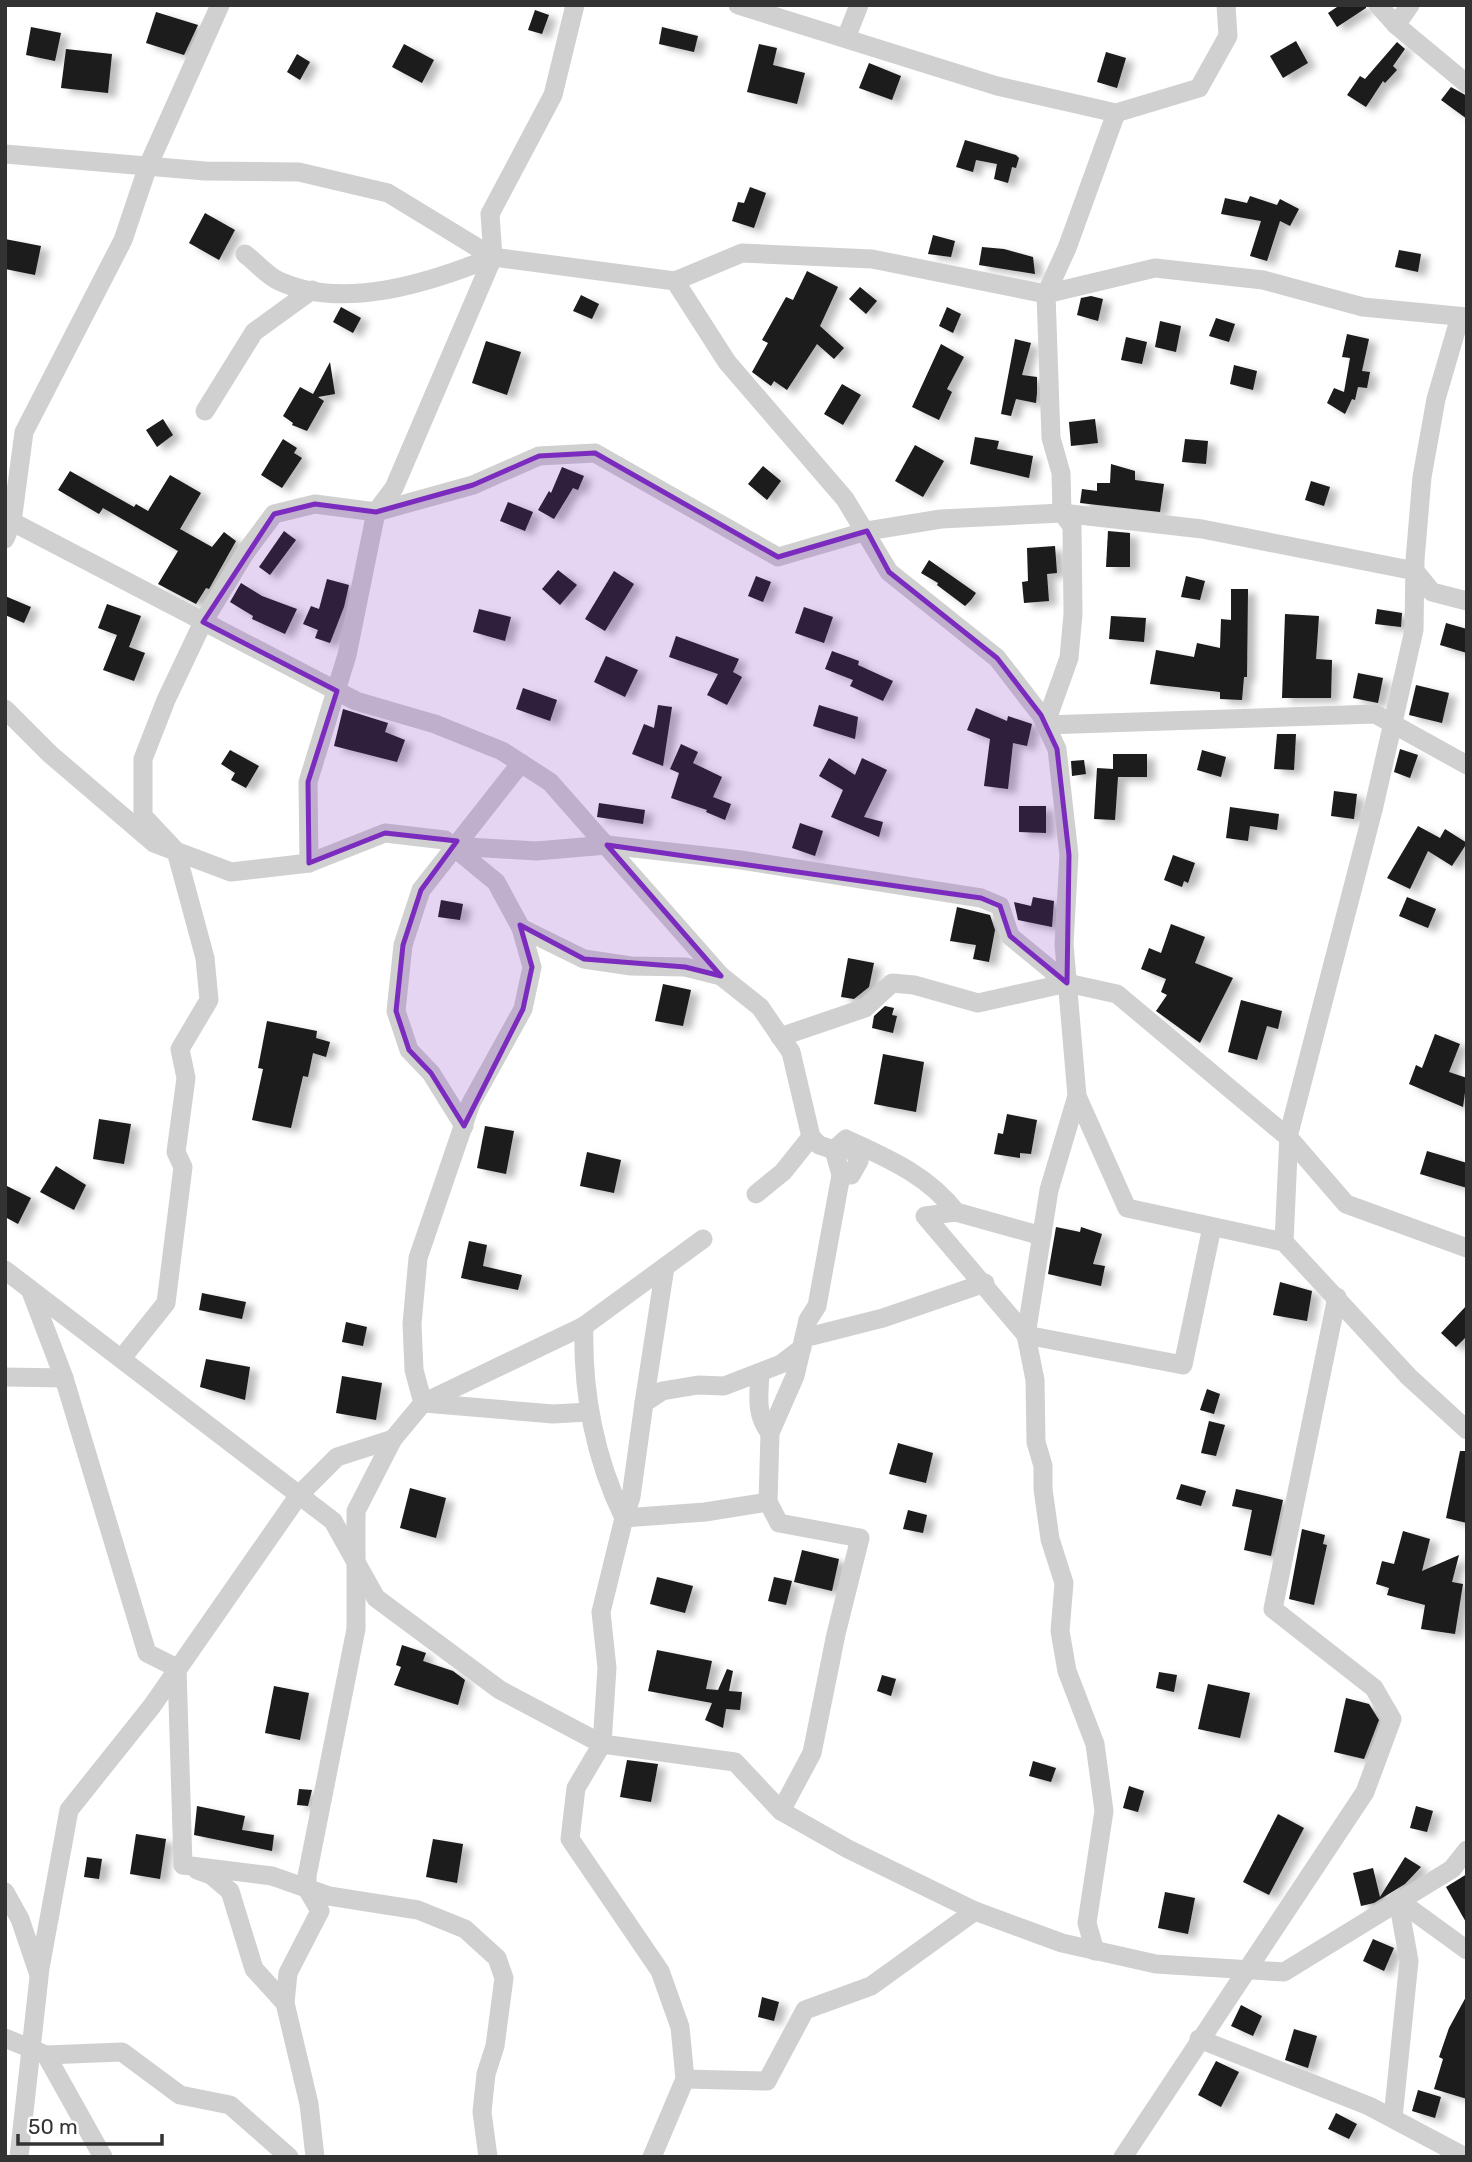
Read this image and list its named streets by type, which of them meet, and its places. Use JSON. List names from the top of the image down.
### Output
{
  "scale_bar": "50 m"
}
